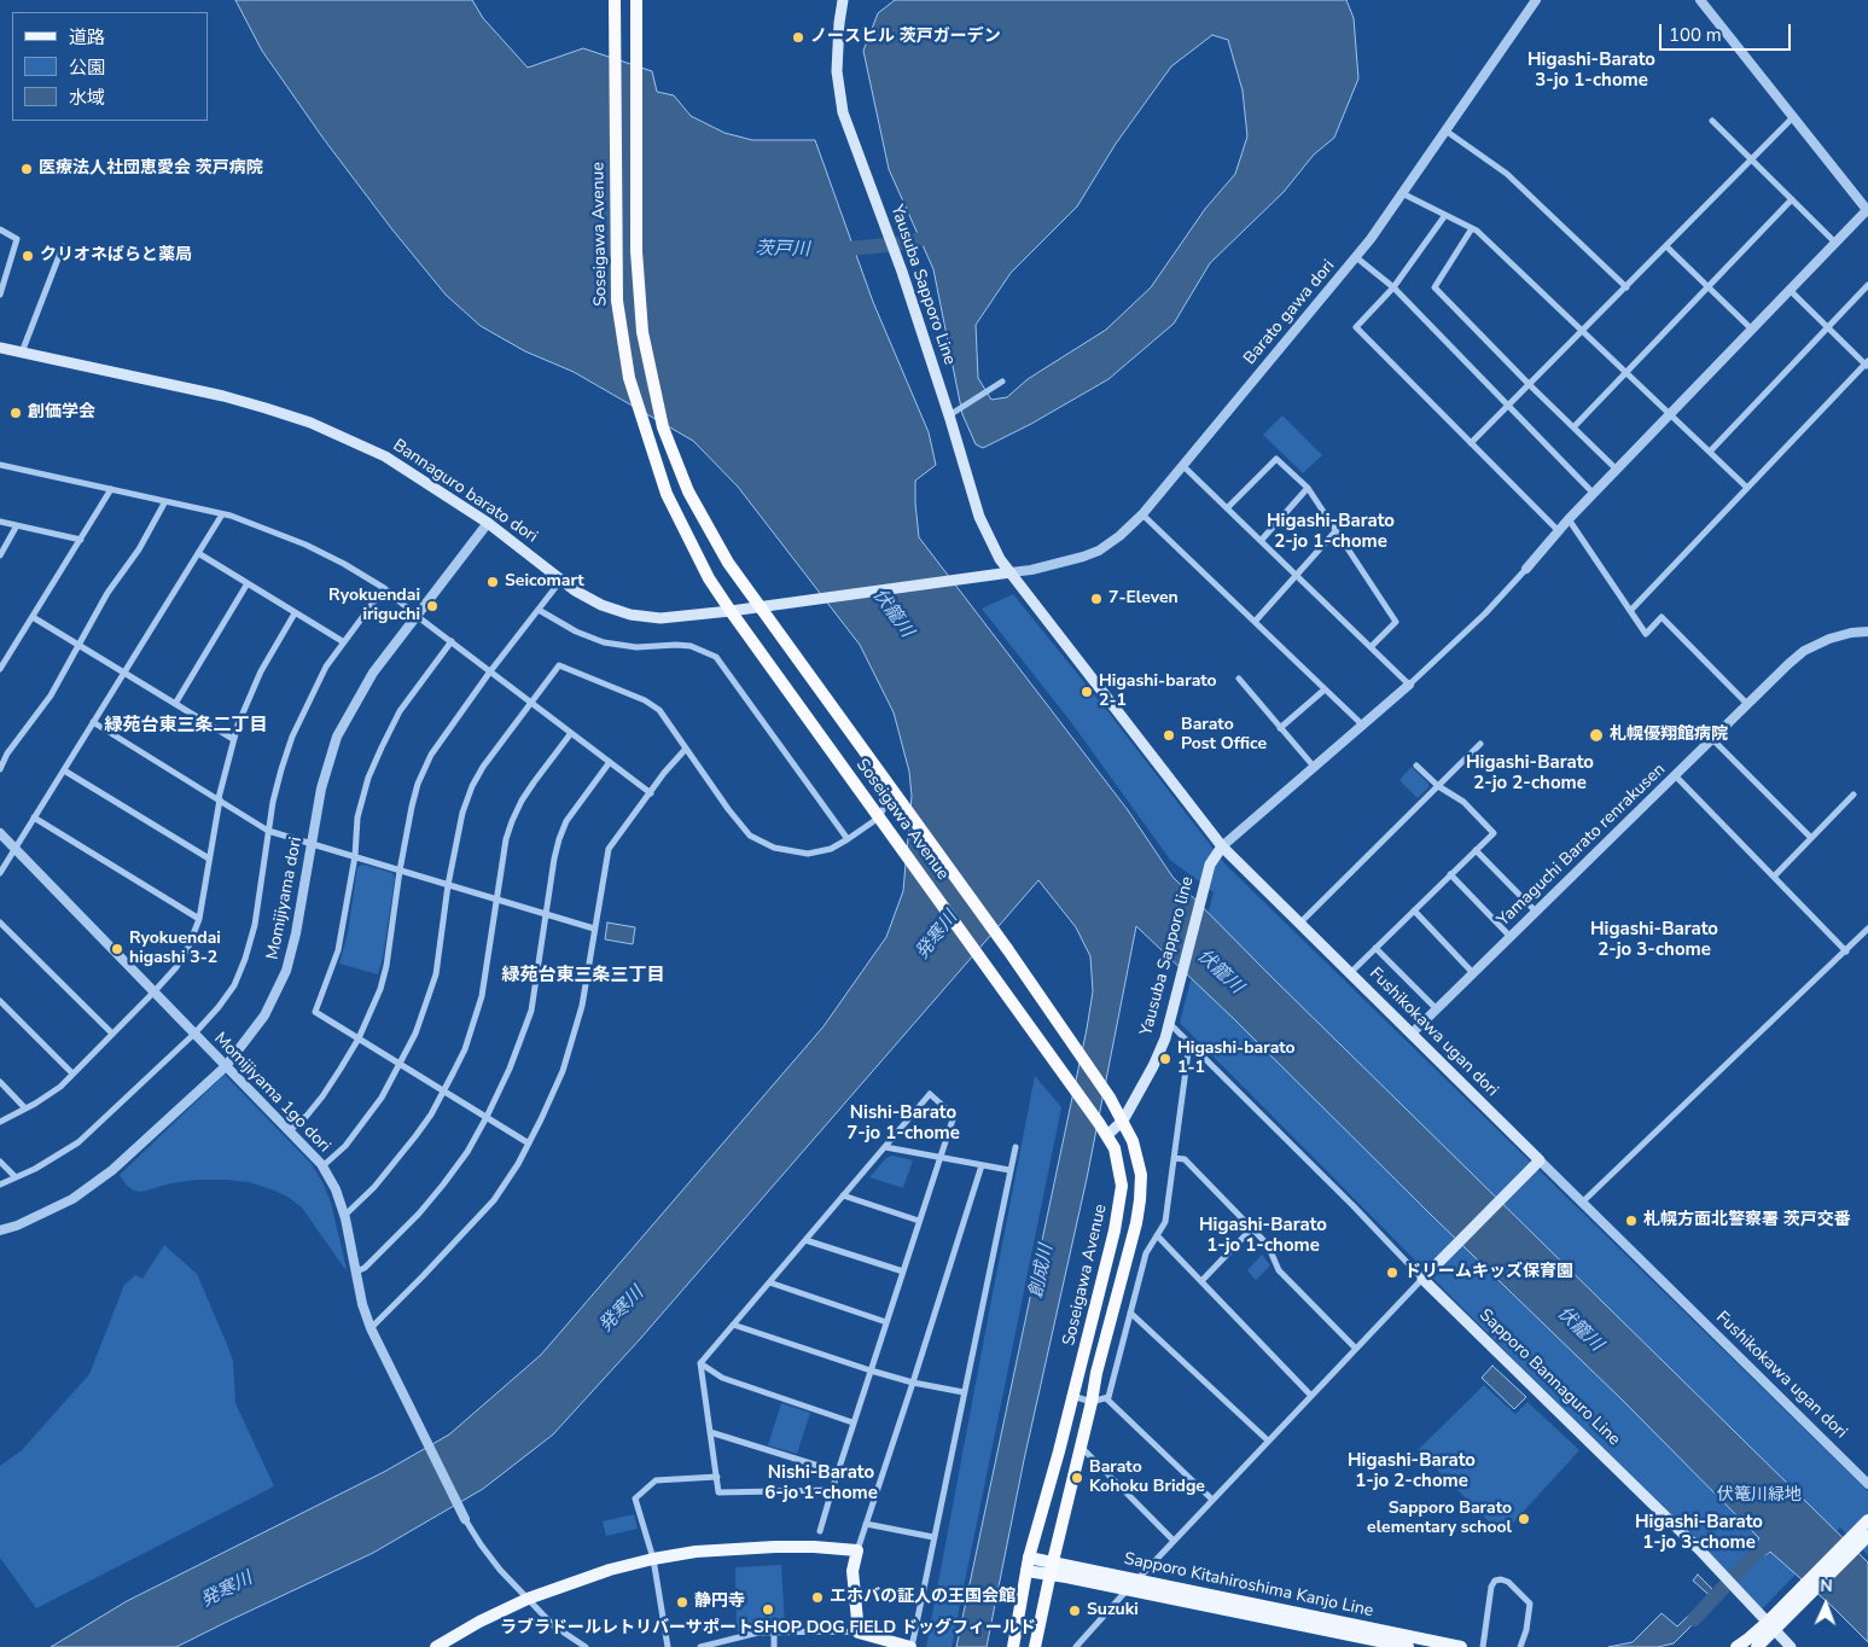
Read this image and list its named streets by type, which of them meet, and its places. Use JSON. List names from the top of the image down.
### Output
{
  "streets": {
    "highway": ["Soseigawa Avenue"],
    "main road": [
      "Yausuba Sapporo Line",
      "Bannaguro barato dori",
      "Yausuba Sapporo line",
      "Fushikokawa ugan dori",
      "Sapporo Bannaguro Line",
      "Sapporo Kitahiroshima Kanjo Line"
    ],
    "street": [
      "Barato gawa dori",
      "Yamaguchi Barato renrakusen",
      "Momijiyama dori",
      "Momijiyama 1go dori"
    ]
  },
  "crossings": [
    ["Soseigawa Avenue", "Bannaguro barato dori"],
    ["Soseigawa Avenue", "Yausuba Sapporo line"],
    ["Soseigawa Avenue", "Sapporo Kitahiroshima Kanjo Line"],
    ["Yausuba Sapporo Line", "Barato gawa dori"],
    ["Yausuba Sapporo Line", "Bannaguro barato dori"],
    ["Yausuba Sapporo Line", "Fushikokawa ugan dori"],
    ["Barato gawa dori", "Bannaguro barato dori"],
    ["Barato gawa dori", "Fushikokawa ugan dori"],
    ["Bannaguro barato dori", "Momijiyama dori"],
    ["Bannaguro barato dori", "Fushikokawa ugan dori"],
    ["Yamaguchi Barato renrakusen", "Fushikokawa ugan dori"],
    ["Momijiyama dori", "Momijiyama 1go dori"],
    ["Yausuba Sapporo line", "Fushikokawa ugan dori"]
  ],
  "districts": [
    "Higashi-Barato 3-jo 1-chome",
    "Higashi-Barato 2-jo 1-chome",
    "緑苑台東三条二丁目",
    "Higashi-Barato 2-jo 2-chome",
    "Higashi-Barato 2-jo 3-chome",
    "緑苑台東三条三丁目",
    "Nishi-Barato 7-jo 1-chome",
    "Higashi-Barato 1-jo 1-chome",
    "Higashi-Barato 1-jo 2-chome",
    "Nishi-Barato 6-jo 1-chome",
    "Higashi-Barato 1-jo 3-chome"
  ],
  "water": [
    "茨戸川",
    "伏籠川",
    "発寒川",
    "創成川"
  ],
  "parks": ["伏篭川緑地"],
  "places": [
    "ノースヒル 茨戸ガーデン",
    "医療法人社団恵愛会 茨戸病院",
    "クリオネばらと薬局",
    "創価学会",
    "Seicomart",
    "7-Eleven",
    "Ryokuendai iriguchi",
    "Higashi-barato 2-1",
    "Barato Post Office",
    "札幌優翔館病院",
    "Ryokuendai higashi 3-2",
    "Higashi-barato 1-1",
    "札幌方面北警察署 茨戸交番",
    "ドリームキッズ保育園",
    "Barato Kohoku Bridge",
    "Sapporo Barato elementary school",
    "エホバの証人の王国会館",
    "静円寺",
    "ラブラドールレトリバーサポートSHOP DOG FIELD ドッグフィールド",
    "Suzuki"
  ],
  "legend": ["道路", "公園", "水域"],
  "scale_bar": "100 m",
  "north": "top"
}
